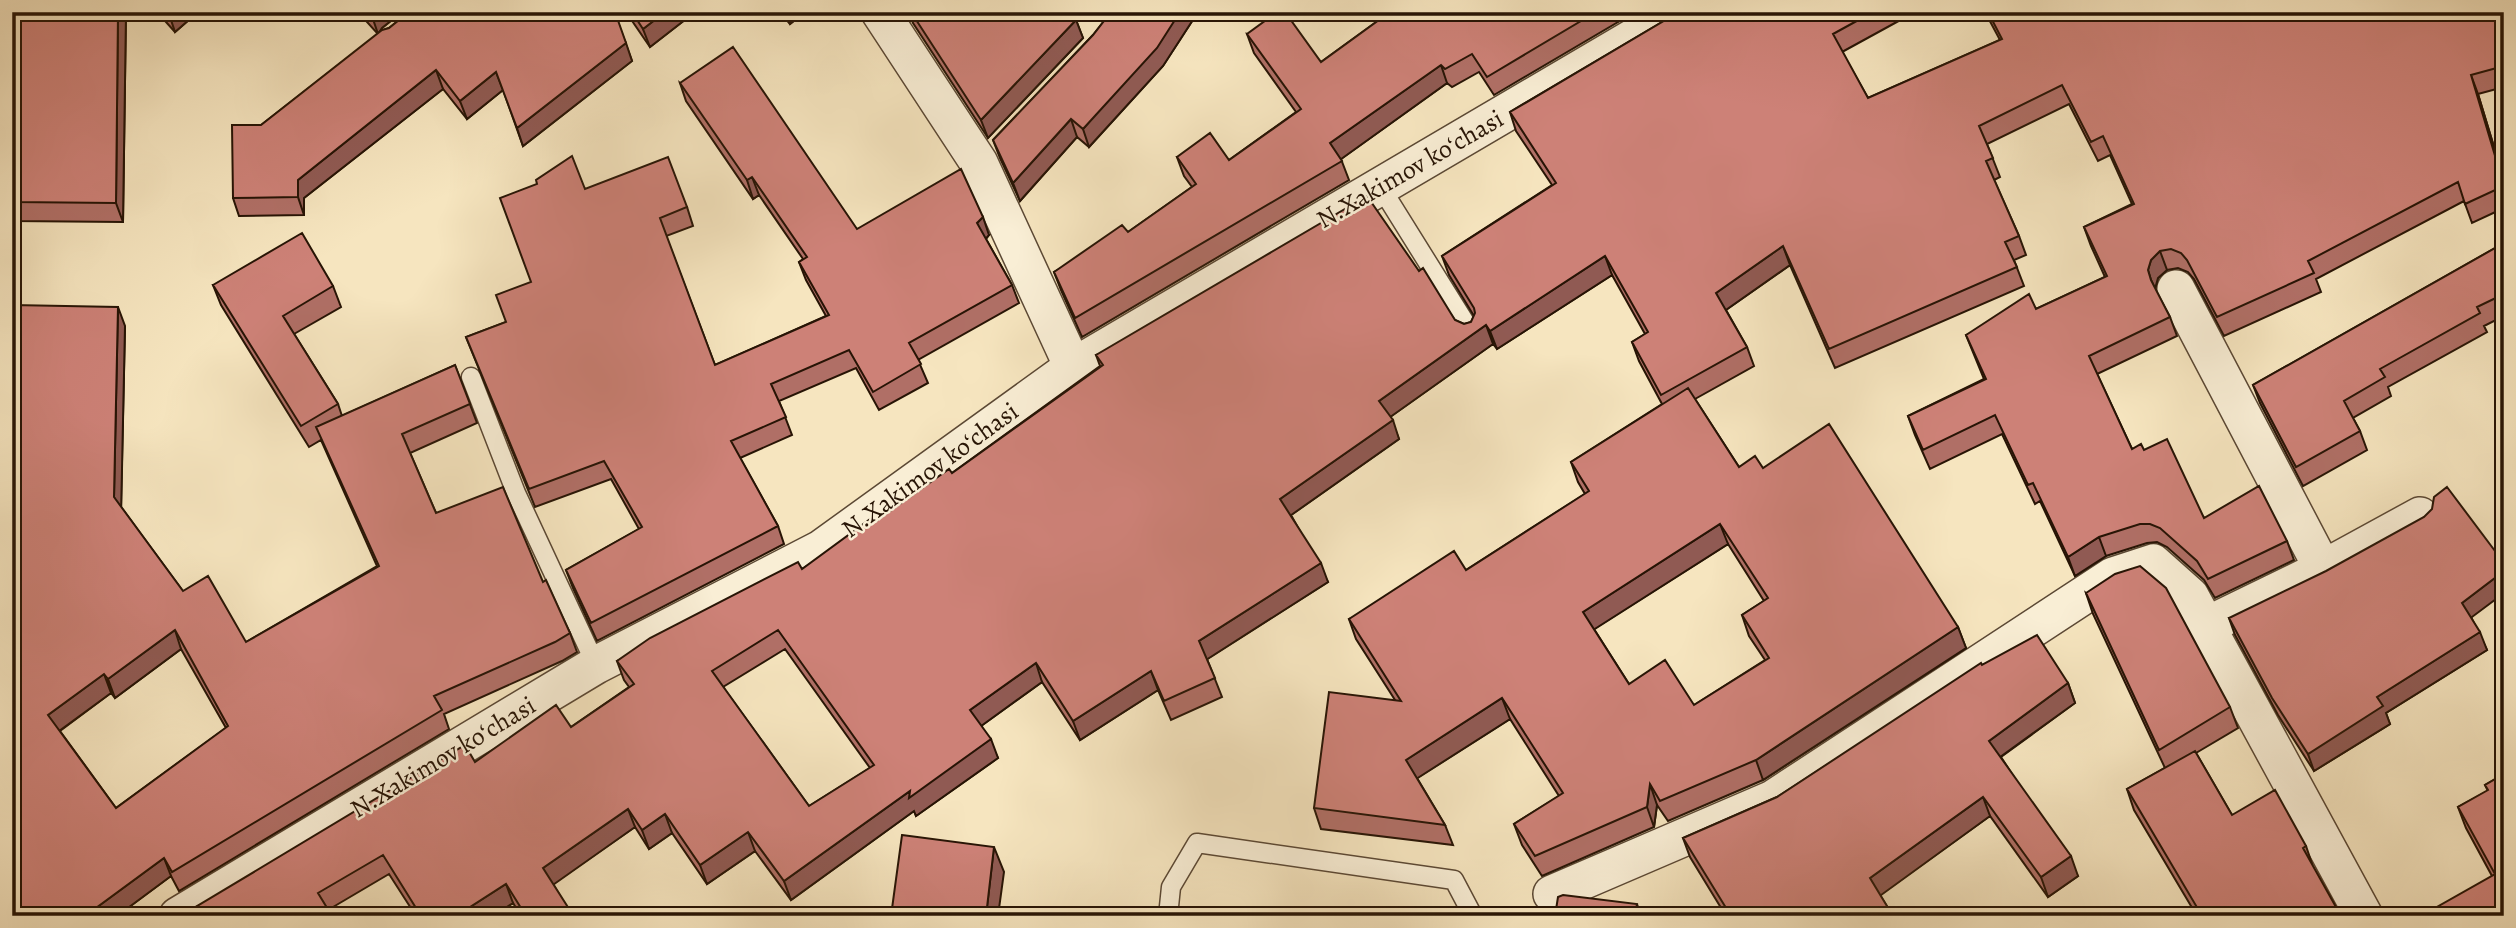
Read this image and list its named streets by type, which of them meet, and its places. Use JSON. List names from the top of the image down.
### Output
{
  "streets": {
    "street": ["N.Xakimov koʻchasi"]
  }
}
